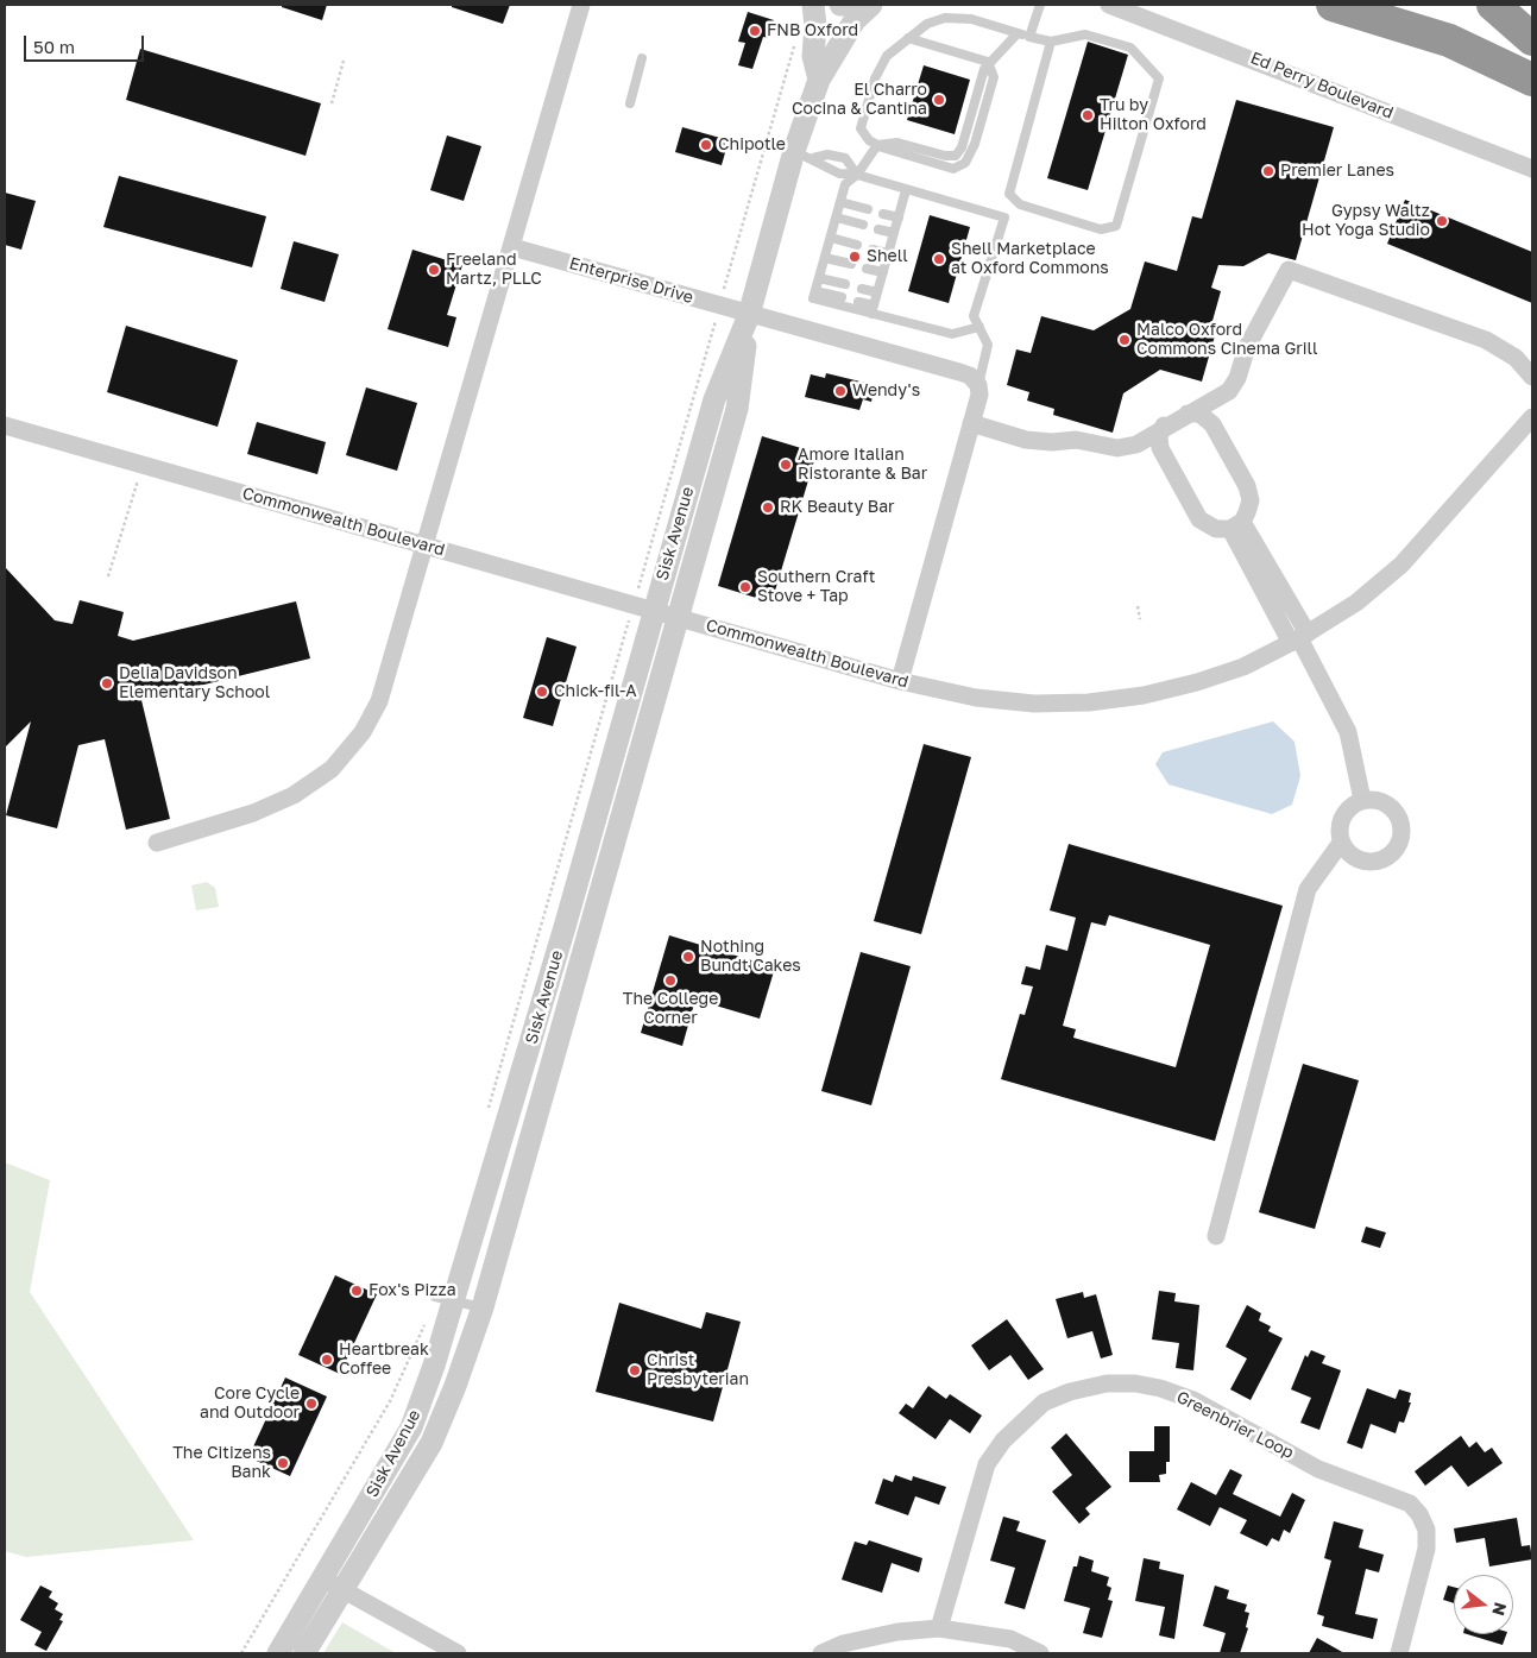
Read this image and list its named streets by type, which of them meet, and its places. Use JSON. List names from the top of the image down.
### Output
{
  "streets": {
    "street": [
      "Ed Perry Boulevard",
      "Enterprise Drive",
      "Commonwealth Boulevard",
      "Sisk Avenue",
      "Greenbrier Loop"
    ]
  },
  "crossings": [
    ["Enterprise Drive", "Sisk Avenue"],
    ["Commonwealth Boulevard", "Sisk Avenue"]
  ],
  "places": [
    "FNB Oxford",
    "El Charro Cocina & Cantina",
    "Tru by Hilton Oxford",
    "Chipotle",
    "Premier Lanes",
    "Gypsy Waltz Hot Yoga Studio",
    "Shell",
    "Shell Marketplace at Oxford Commons",
    "Freeland Martz, PLLC",
    "Malco Oxford Commons Cinema Grill",
    "Wendy's",
    "Amore Italian Ristorante & Bar",
    "RK Beauty Bar",
    "Southern Craft Stove + Tap",
    "Delia Davidson Elementary School",
    "Chick-fil-A",
    "Nothing Bundt Cakes",
    "The College Corner",
    "Fox's Pizza",
    "Heartbreak Coffee",
    "Christ Presbyterian",
    "Core Cycle and Outdoor",
    "The Citizens Bank"
  ],
  "scale_bar": "50 m",
  "north": "right"
}
